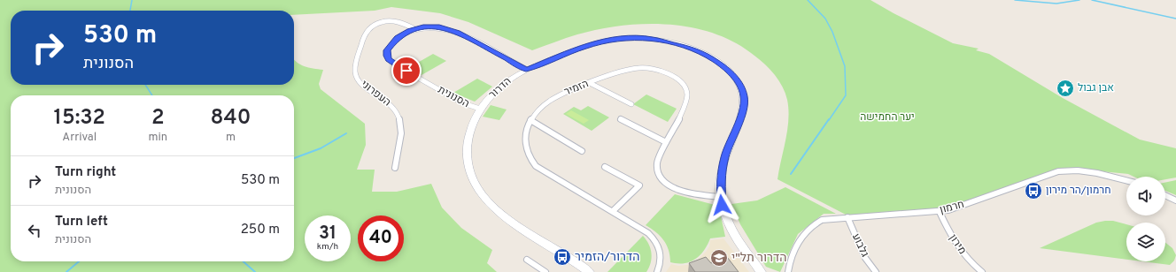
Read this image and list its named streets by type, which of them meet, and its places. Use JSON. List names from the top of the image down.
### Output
{
  "streets": {
    "street": [
      "הדרור",
      "הזמיר",
      "העפרוני",
      "הסנונית",
      "חרמון",
      "מירון",
      "גלבוע"
    ]
  },
  "crossings": [
    ["הדרור", "הזמיר"],
    ["הדרור", "הסנונית"],
    ["העפרוני", "הסנונית"],
    ["חרמון", "מירון"],
    ["חרמון", "גלבוע"]
  ],
  "parks": ["יער החמישה"],
  "places": {
    "place": ["אבן גבול"],
    "bus stop": ["חרמון/הר מירון", "הדרור/הזמיר"],
    "school or university": ["הדרור תל\"י"]
  },
  "page": {
    "turn": ["530 m", "הסנונית"],
    "eta": [
      "15:32",
      "Arrival",
      "2",
      "min",
      "840",
      "m"
    ],
    "list": [
      {
        "name": "Turn right",
        "note": "הסנונית",
        "value": "530 m"
      },
      {
        "name": "Turn left",
        "note": "הסנונית",
        "value": "250 m"
      }
    ],
    "speed": "31 km/h",
    "limit": "40"
  }
}
